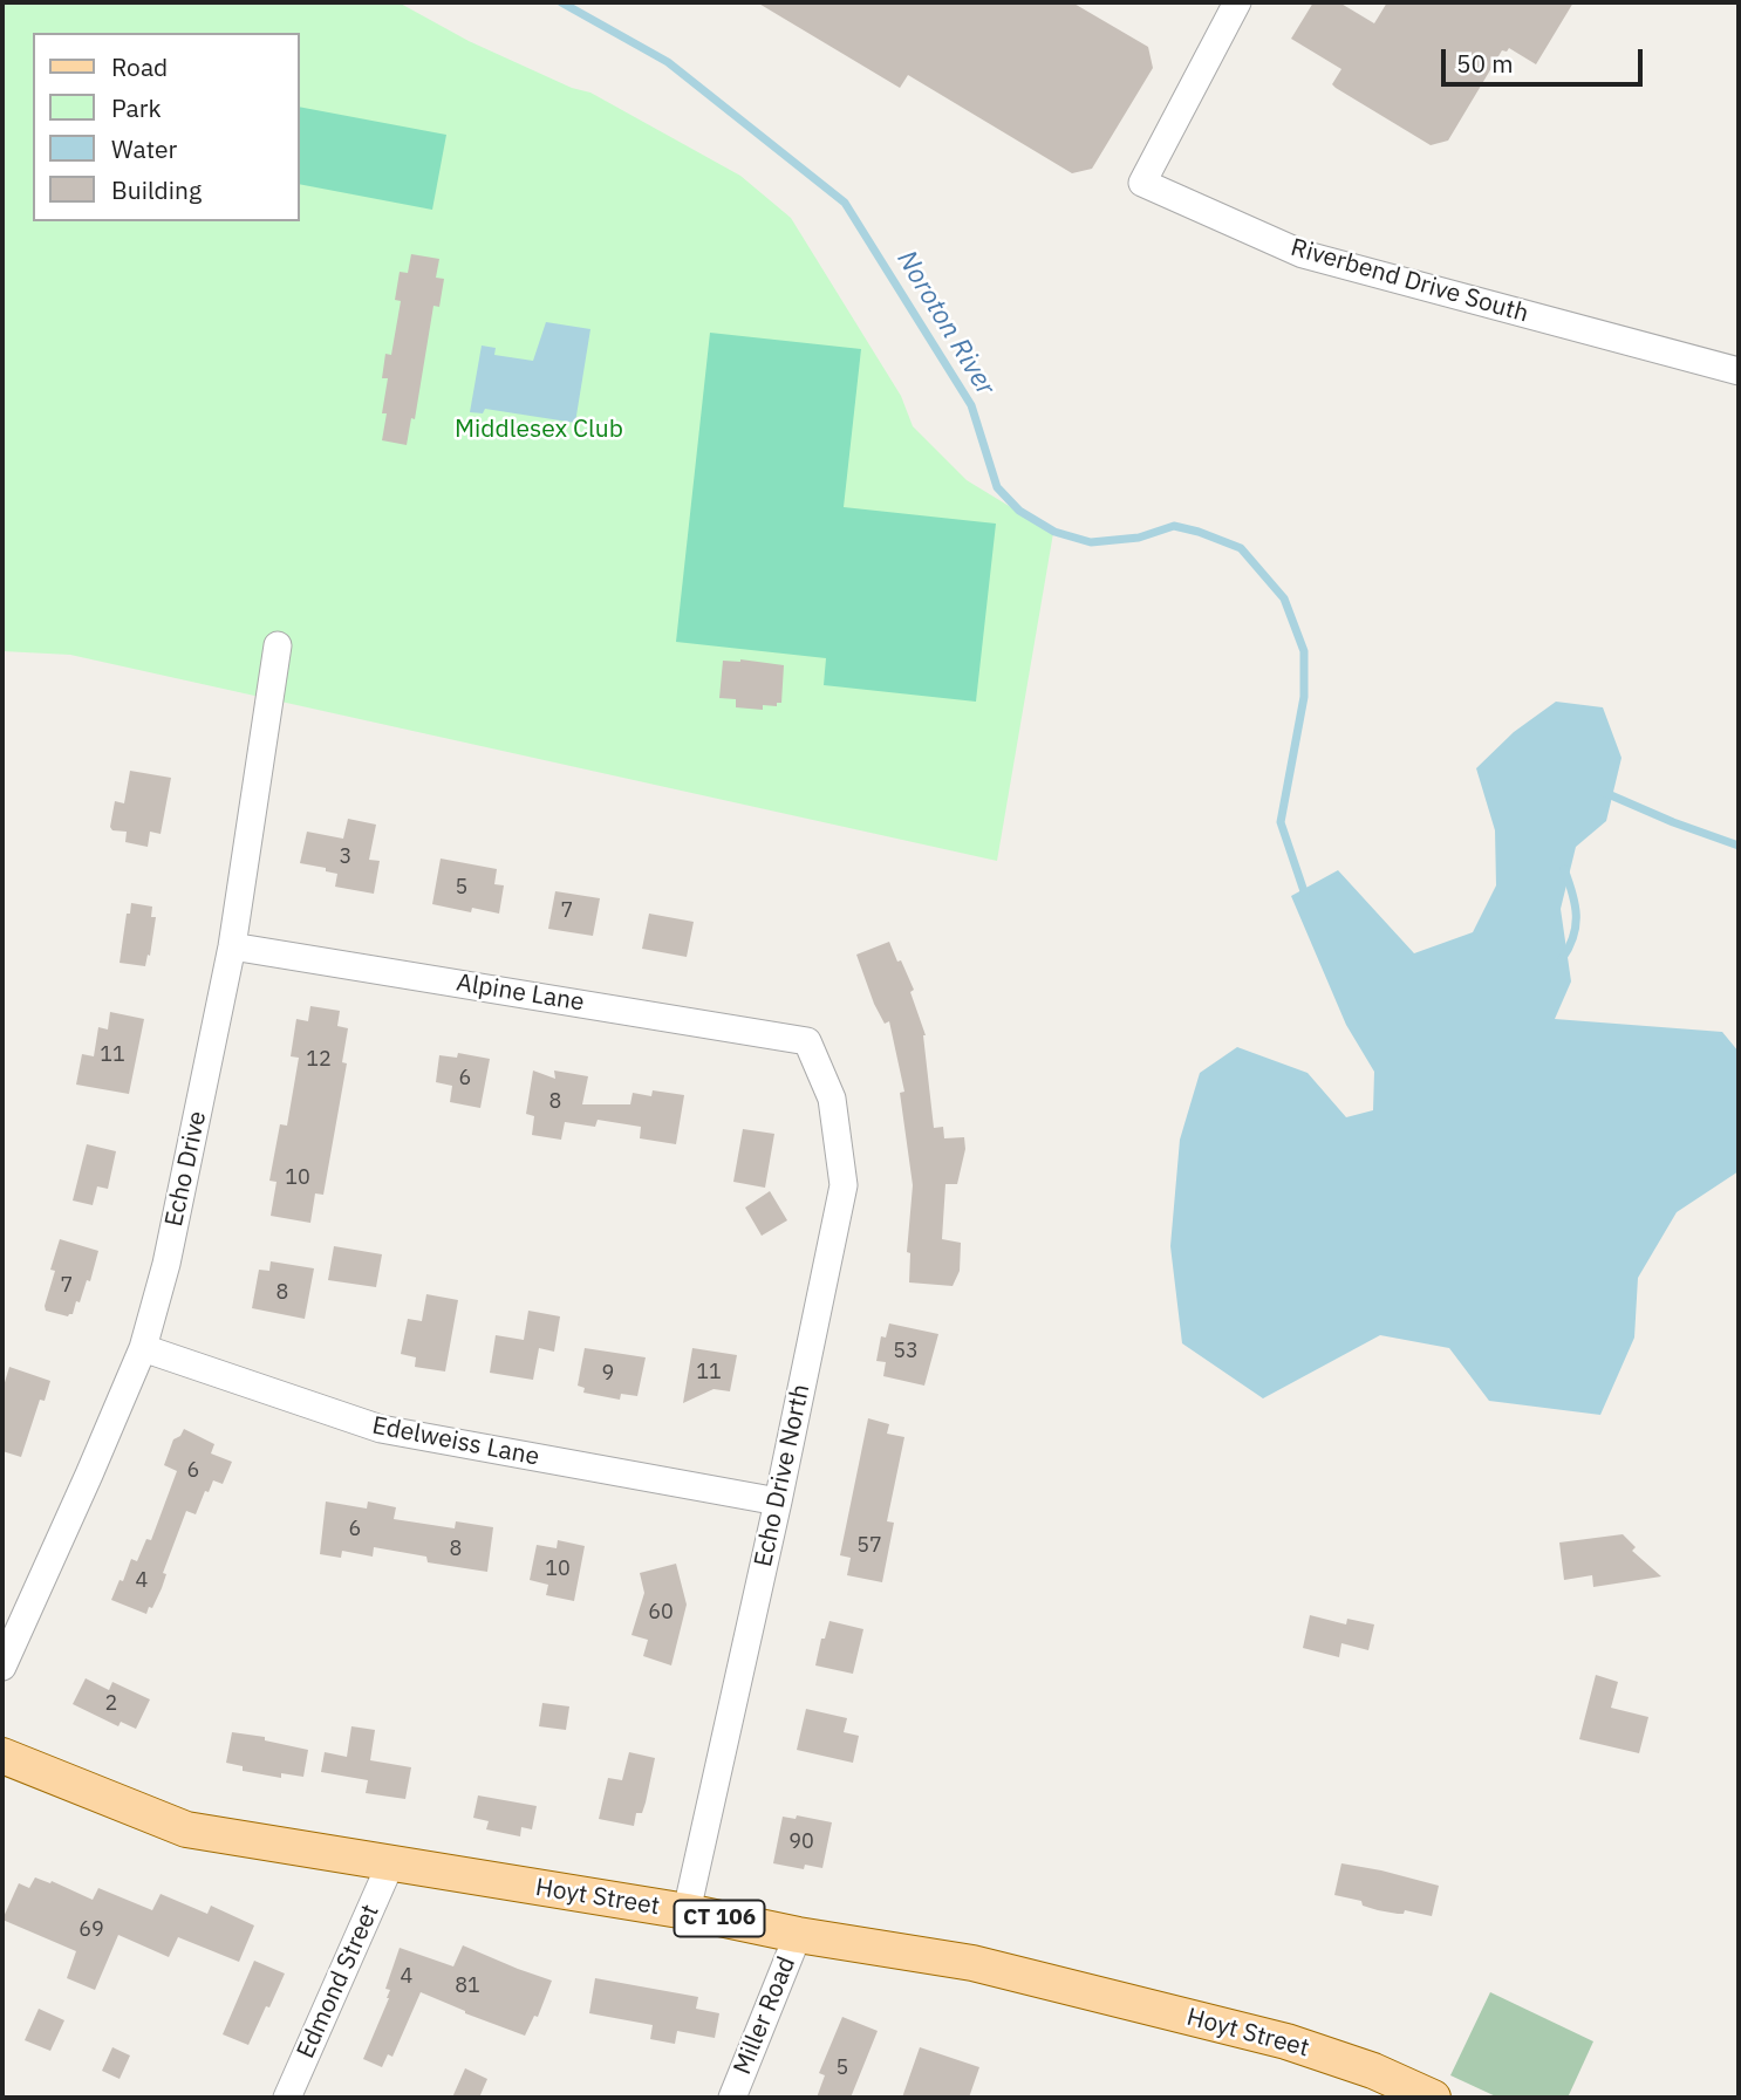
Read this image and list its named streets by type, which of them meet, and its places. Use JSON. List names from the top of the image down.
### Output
{
  "streets": {
    "main road": ["Hoyt Street", "CT 106"],
    "street": [
      "Riverbend Drive South",
      "Alpine Lane",
      "Echo Drive",
      "Edelweiss Lane",
      "Echo Drive North",
      "Edmond Street",
      "Miller Road"
    ]
  },
  "crossings": [
    ["Alpine Lane", "Echo Drive"],
    ["Alpine Lane", "Echo Drive North"],
    ["Echo Drive", "Edelweiss Lane"],
    ["Edelweiss Lane", "Echo Drive North"],
    ["Echo Drive North", "Hoyt Street"],
    ["Hoyt Street", "Edmond Street"],
    ["Hoyt Street", "Miller Road"]
  ],
  "water": ["Noroton River"],
  "parks": ["Middlesex Club"],
  "house_numbers": [
    "3",
    "5",
    "7",
    "11",
    "12",
    "6",
    "8",
    "10",
    "7",
    "8",
    "53",
    "11",
    "9",
    "6",
    "6",
    "57",
    "8",
    "10",
    "4",
    "60",
    "2",
    "90",
    "69",
    "4",
    "81",
    "5"
  ],
  "legend": [
    "Road",
    "Park",
    "Water",
    "Building"
  ],
  "scale_bar": "50 m"
}
